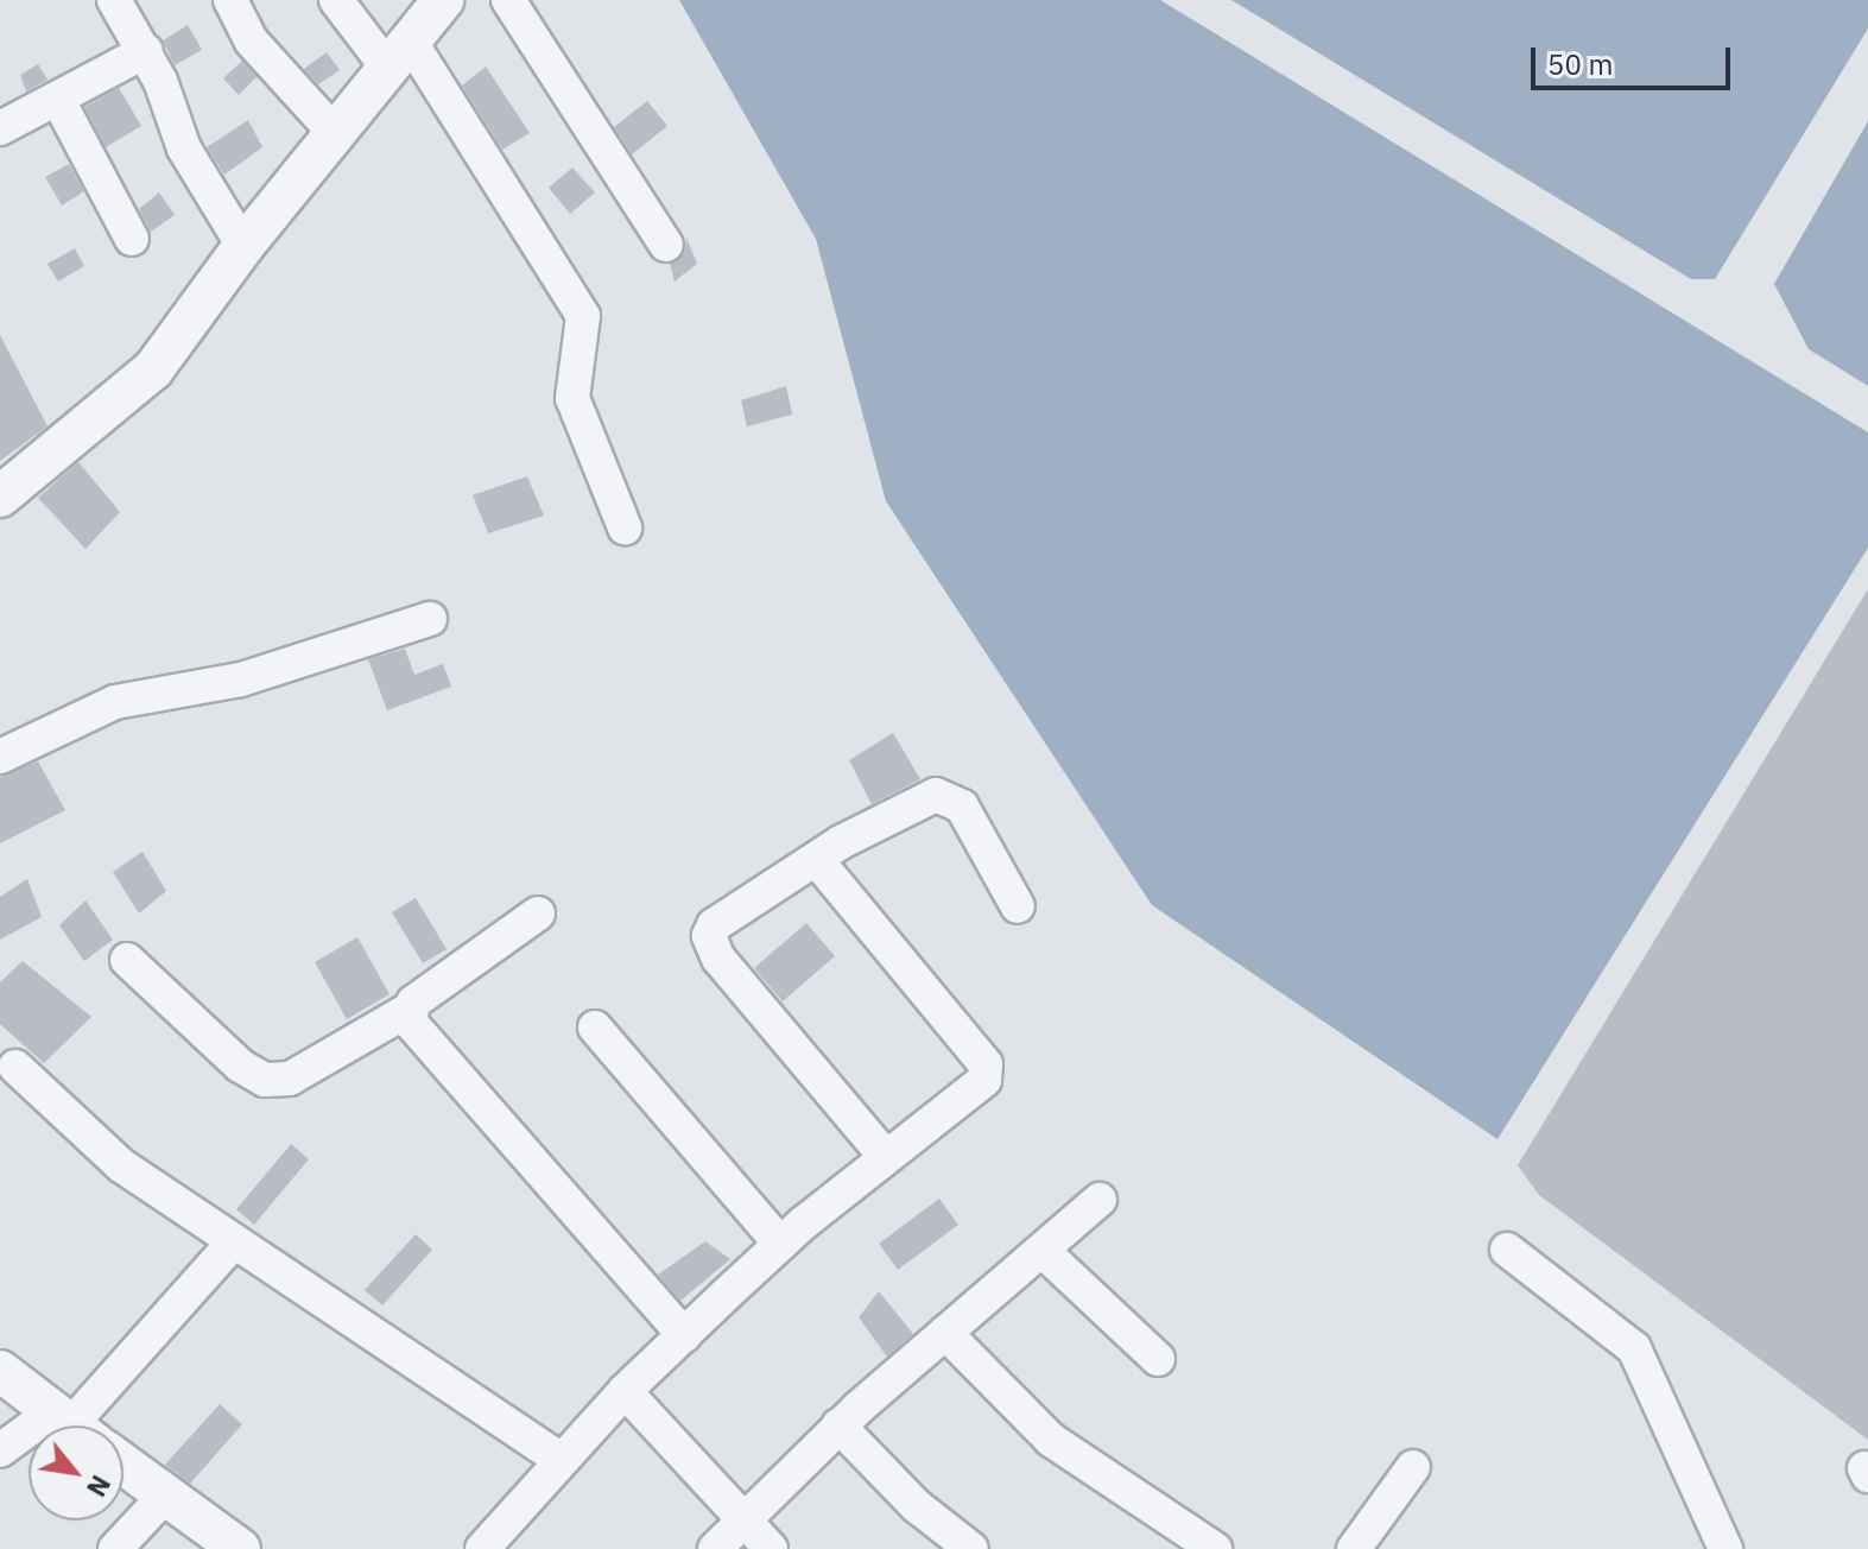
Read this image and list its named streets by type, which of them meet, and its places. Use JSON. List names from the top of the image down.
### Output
{
  "scale_bar": "50 m",
  "north": "bottom right"
}
